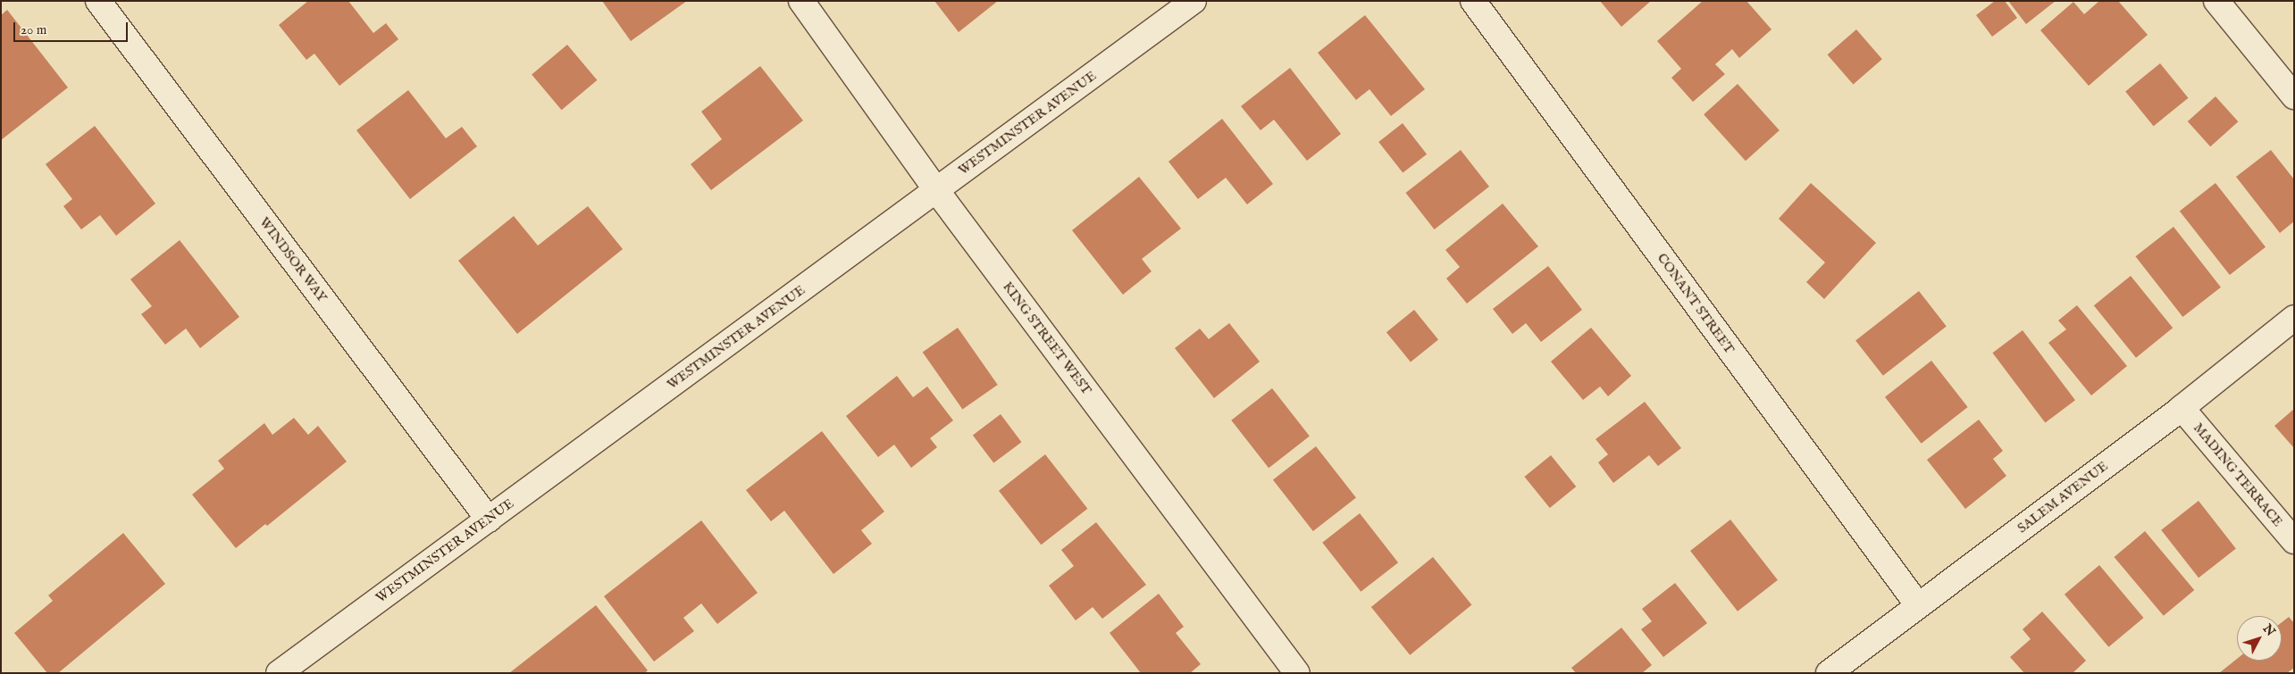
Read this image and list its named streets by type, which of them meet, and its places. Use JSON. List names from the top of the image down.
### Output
{
  "streets": {
    "street": [
      "WESTMINSTER AVENUE",
      "WINDSOR WAY",
      "CONANT STREET",
      "KING STREET WEST",
      "MADING TERRACE",
      "SALEM AVENUE"
    ]
  },
  "crossings": [
    ["WESTMINSTER AVENUE", "WINDSOR WAY"],
    ["WESTMINSTER AVENUE", "KING STREET WEST"],
    ["CONANT STREET", "SALEM AVENUE"],
    ["MADING TERRACE", "SALEM AVENUE"]
  ],
  "scale_bar": "20 m",
  "north": "top right"
}
